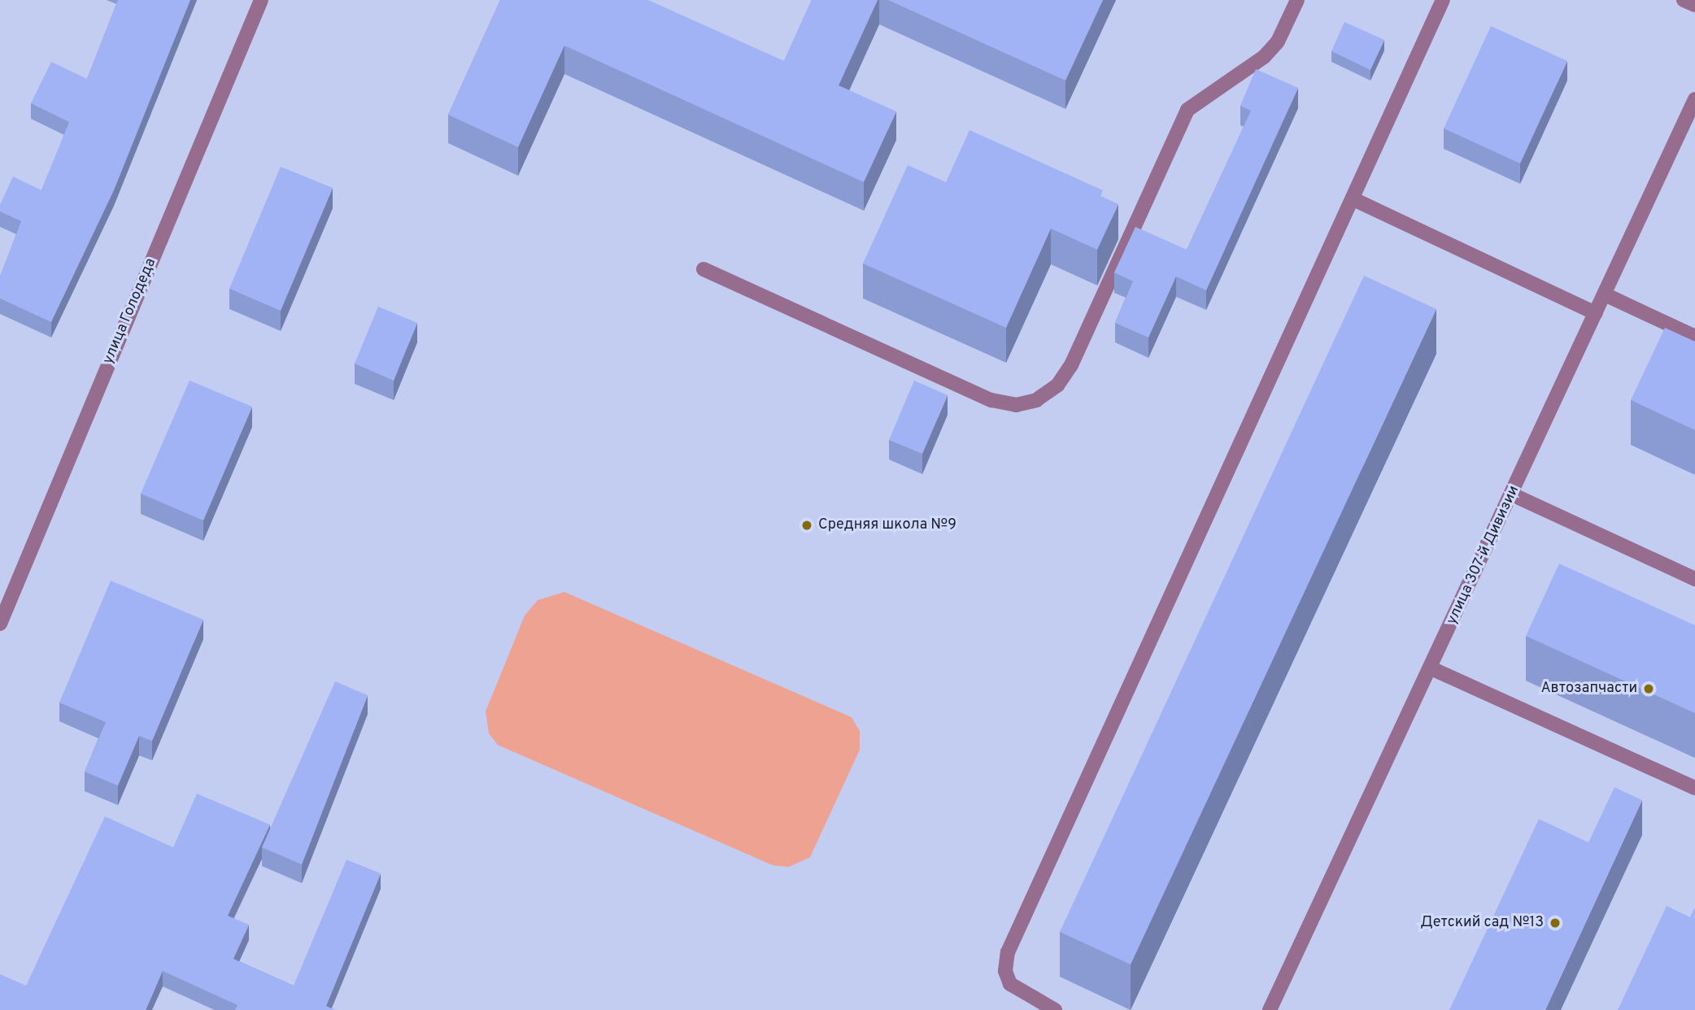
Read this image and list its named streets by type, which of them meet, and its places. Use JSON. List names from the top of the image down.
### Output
{
  "streets": {
    "street": ["улица Голодеда", "улица 307-й Дивизии"]
  },
  "places": ["Средняя школа №9", "Автозапчасти", "Детский сад №13"]
}
